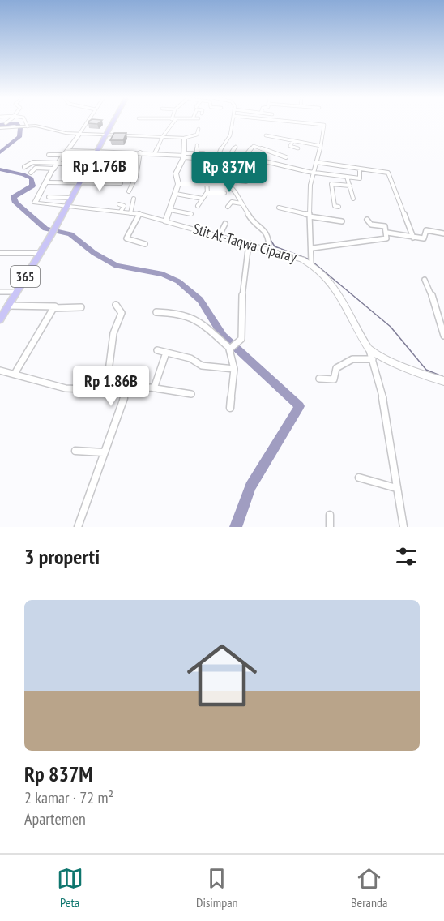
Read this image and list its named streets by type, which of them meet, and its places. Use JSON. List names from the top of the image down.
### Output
{
  "streets": {
    "main road": ["Stit At-Taqwa Ciparay", "365"]
  },
  "crossings": [
    ["Stit At-Taqwa Ciparay", "365"]
  ],
  "page": {
    "price": ["Rp 1.76B", "Rp 837M", "Rp 1.86B"],
    "heading": "3 properti",
    "list": [
      {
        "name": "Rp 837M",
        "note": "2 kamar · 72 m² · Apartemen"
      }
    ],
    "tabs": ["Peta", "Disimpan", "Beranda"]
  }
}
